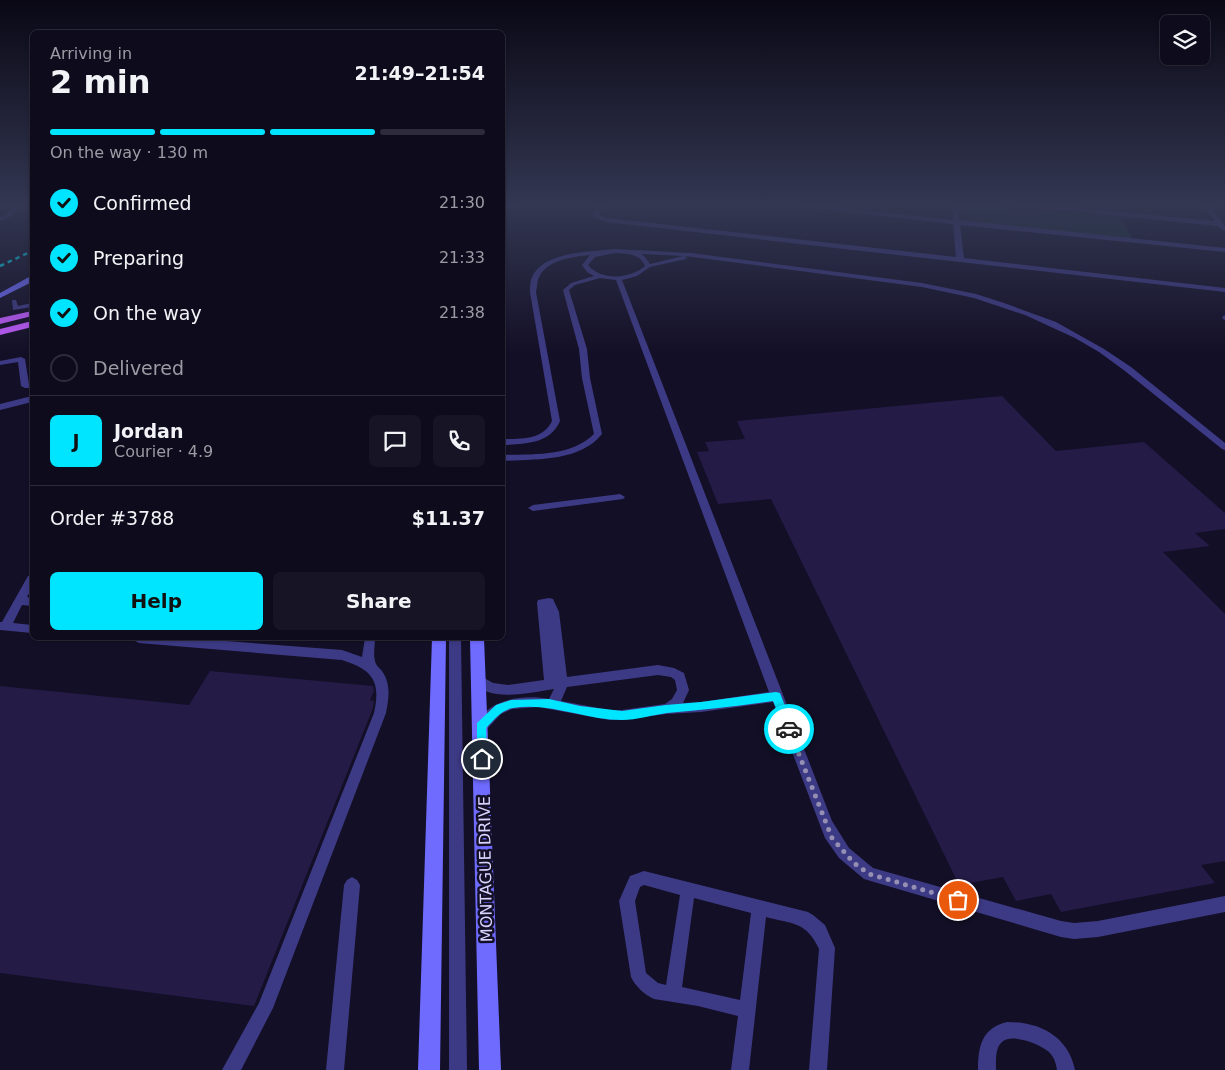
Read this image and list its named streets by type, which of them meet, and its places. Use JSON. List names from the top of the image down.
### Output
{
  "streets": {
    "main road": ["MONTAGUE DRIVE"]
  },
  "page": {
    "heading": ["2 min", "Arriving in", "21:49–21:54"],
    "panel": [
      "Jordan",
      "Courier · 4.9",
      "Order #3788",
      "$11.37"
    ],
    "bar": "On the way · 130 m",
    "list": [
      ["Confirmed", "21:30"],
      ["Preparing", "21:33"],
      ["On the way", "21:38"],
      "Delivered"
    ],
    "round": "J",
    "buttons": ["Help", "Share"]
  }
}
